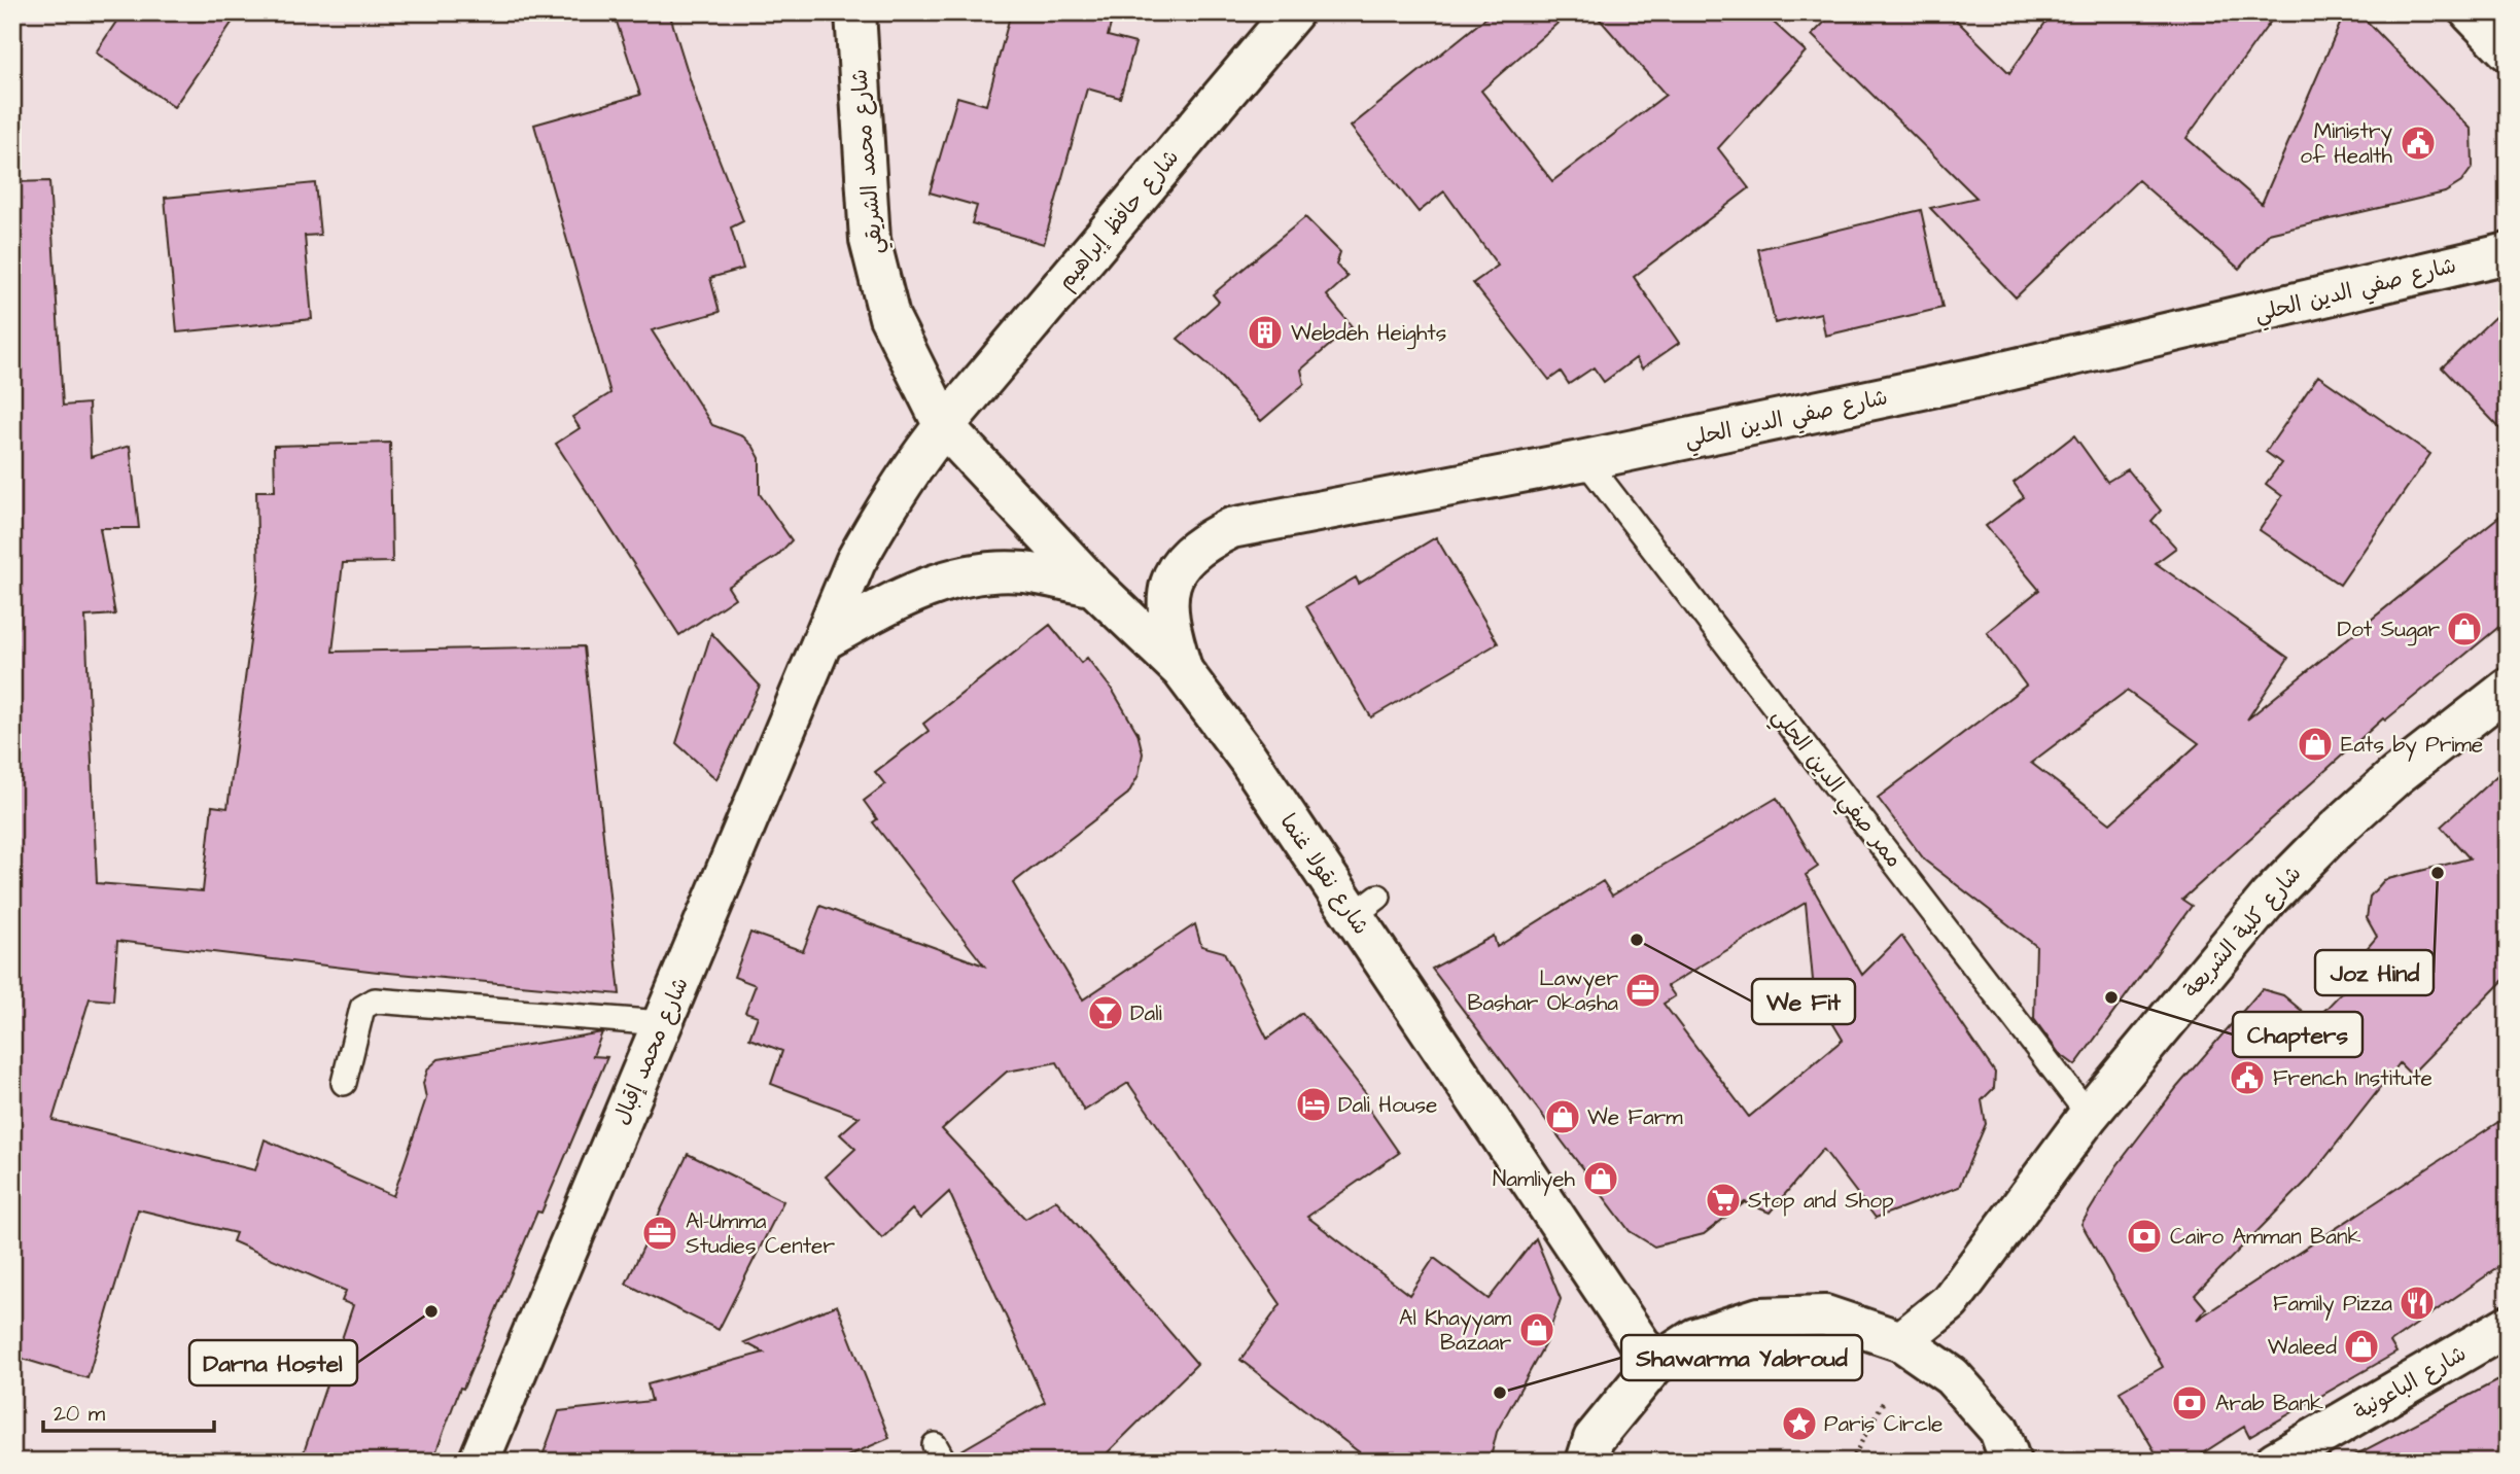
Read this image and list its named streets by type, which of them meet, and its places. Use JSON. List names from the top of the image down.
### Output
{
  "streets": {
    "street": [
      "شارع محمد الشريقي",
      "شارع حافظ إبراهيم",
      "شارع صفي الدين الحلي",
      "شارع نقولا غنما",
      "شارع كلية الشريعة",
      "شارع محمد إقبال",
      "شارع الباعونية"
    ],
    "lane": ["ممر صفي الدين الحلي"]
  },
  "crossings": [
    ["شارع محمد الشريقي", "شارع حافظ إبراهيم"],
    ["شارع محمد الشريقي", "شارع نقولا غنما"],
    ["شارع محمد الشريقي", "شارع محمد إقبال"],
    ["شارع حافظ إبراهيم", "شارع نقولا غنما"],
    ["شارع حافظ إبراهيم", "شارع محمد إقبال"],
    ["شارع صفي الدين الحلي", "ممر صفي الدين الحلي"],
    ["شارع صفي الدين الحلي", "شارع نقولا غنما"],
    ["ممر صفي الدين الحلي", "شارع كلية الشريعة"],
    ["شارع نقولا غنما", "شارع محمد إقبال"]
  ],
  "places": {
    "public building": ["Ministry of Health", "French Institute"],
    "building": ["Webdeh Heights"],
    "shop": [
      "Dot Sugar",
      "Eats by Prime",
      "We Farm",
      "Namliyeh",
      "Al Khayyam Bazaar",
      "Waleed"
    ],
    "other": [
      "Joz Hind",
      "We Fit",
      "Chapters",
      "Darna Hostel",
      "Shawarma Yabroud"
    ],
    "office": ["Lawyer Bashar Okasha", "Al-Umma Studies Center"],
    "bar": ["Dali"],
    "hotel": ["Dali House"],
    "supermarket": ["Stop and Shop"],
    "bank": ["Cairo Amman Bank", "Arab Bank"],
    "restaurant": ["Family Pizza"],
    "place": ["Paris Circle"]
  },
  "scale_bar": "20 m"
}
